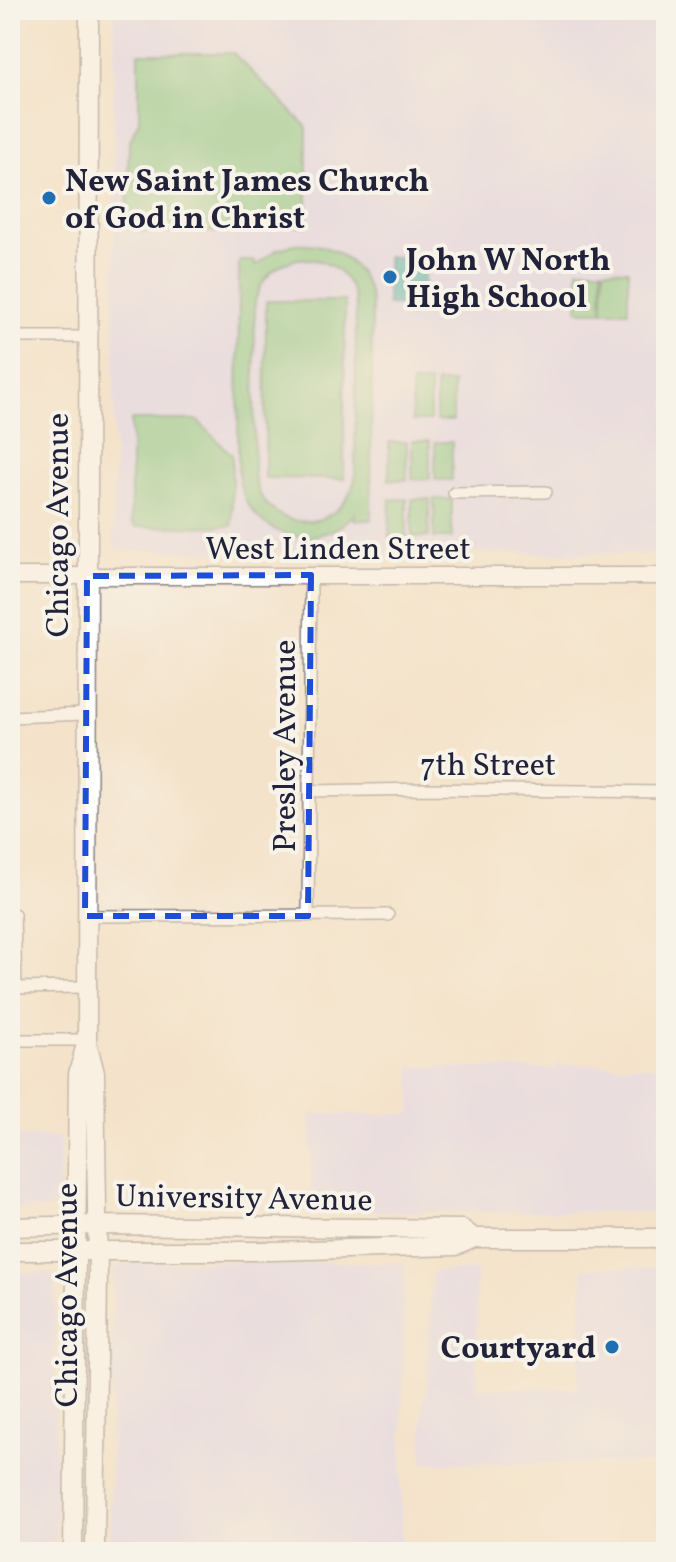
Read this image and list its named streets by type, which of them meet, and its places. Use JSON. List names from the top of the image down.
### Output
{
  "streets": {
    "main road": ["Chicago Avenue", "West Linden Street", "University Avenue"],
    "street": ["Presley Avenue", "7th Street"]
  },
  "crossings": [
    ["Chicago Avenue", "West Linden Street"],
    ["Chicago Avenue", "University Avenue"],
    ["West Linden Street", "Presley Avenue"],
    ["Presley Avenue", "7th Street"]
  ],
  "places": ["New Saint James Church of God in Christ", "John W North High School", "Courtyard"]
}
